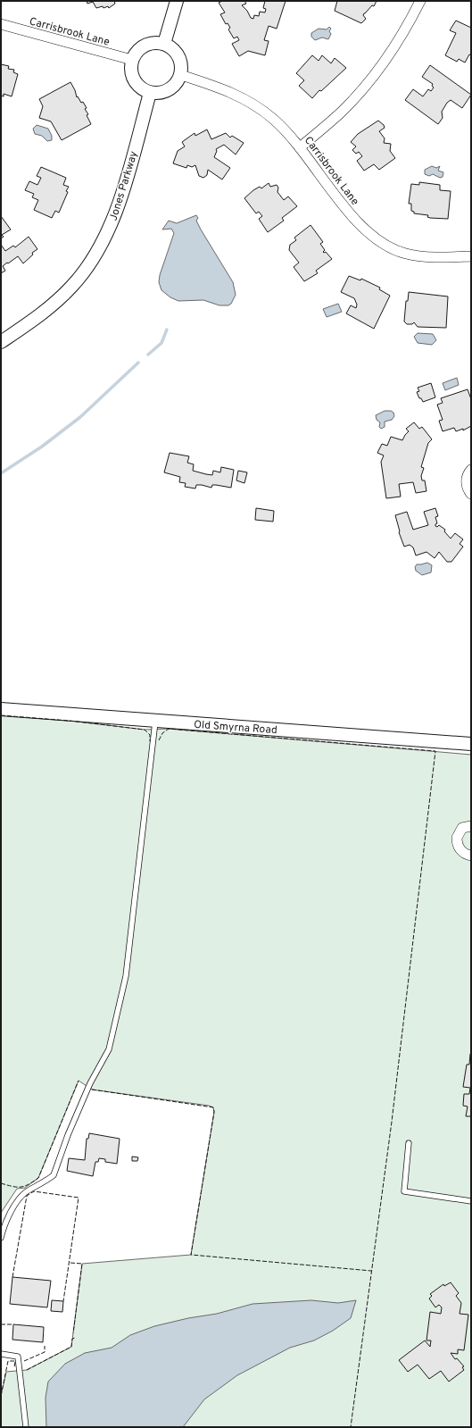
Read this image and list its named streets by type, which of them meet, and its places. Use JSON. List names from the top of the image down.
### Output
{
  "streets": {
    "street": ["Carrisbrook Lane", "Jones Parkway", "Old Smyrna Road"]
  },
  "crossings": [
    ["Carrisbrook Lane", "Jones Parkway"]
  ]
}
